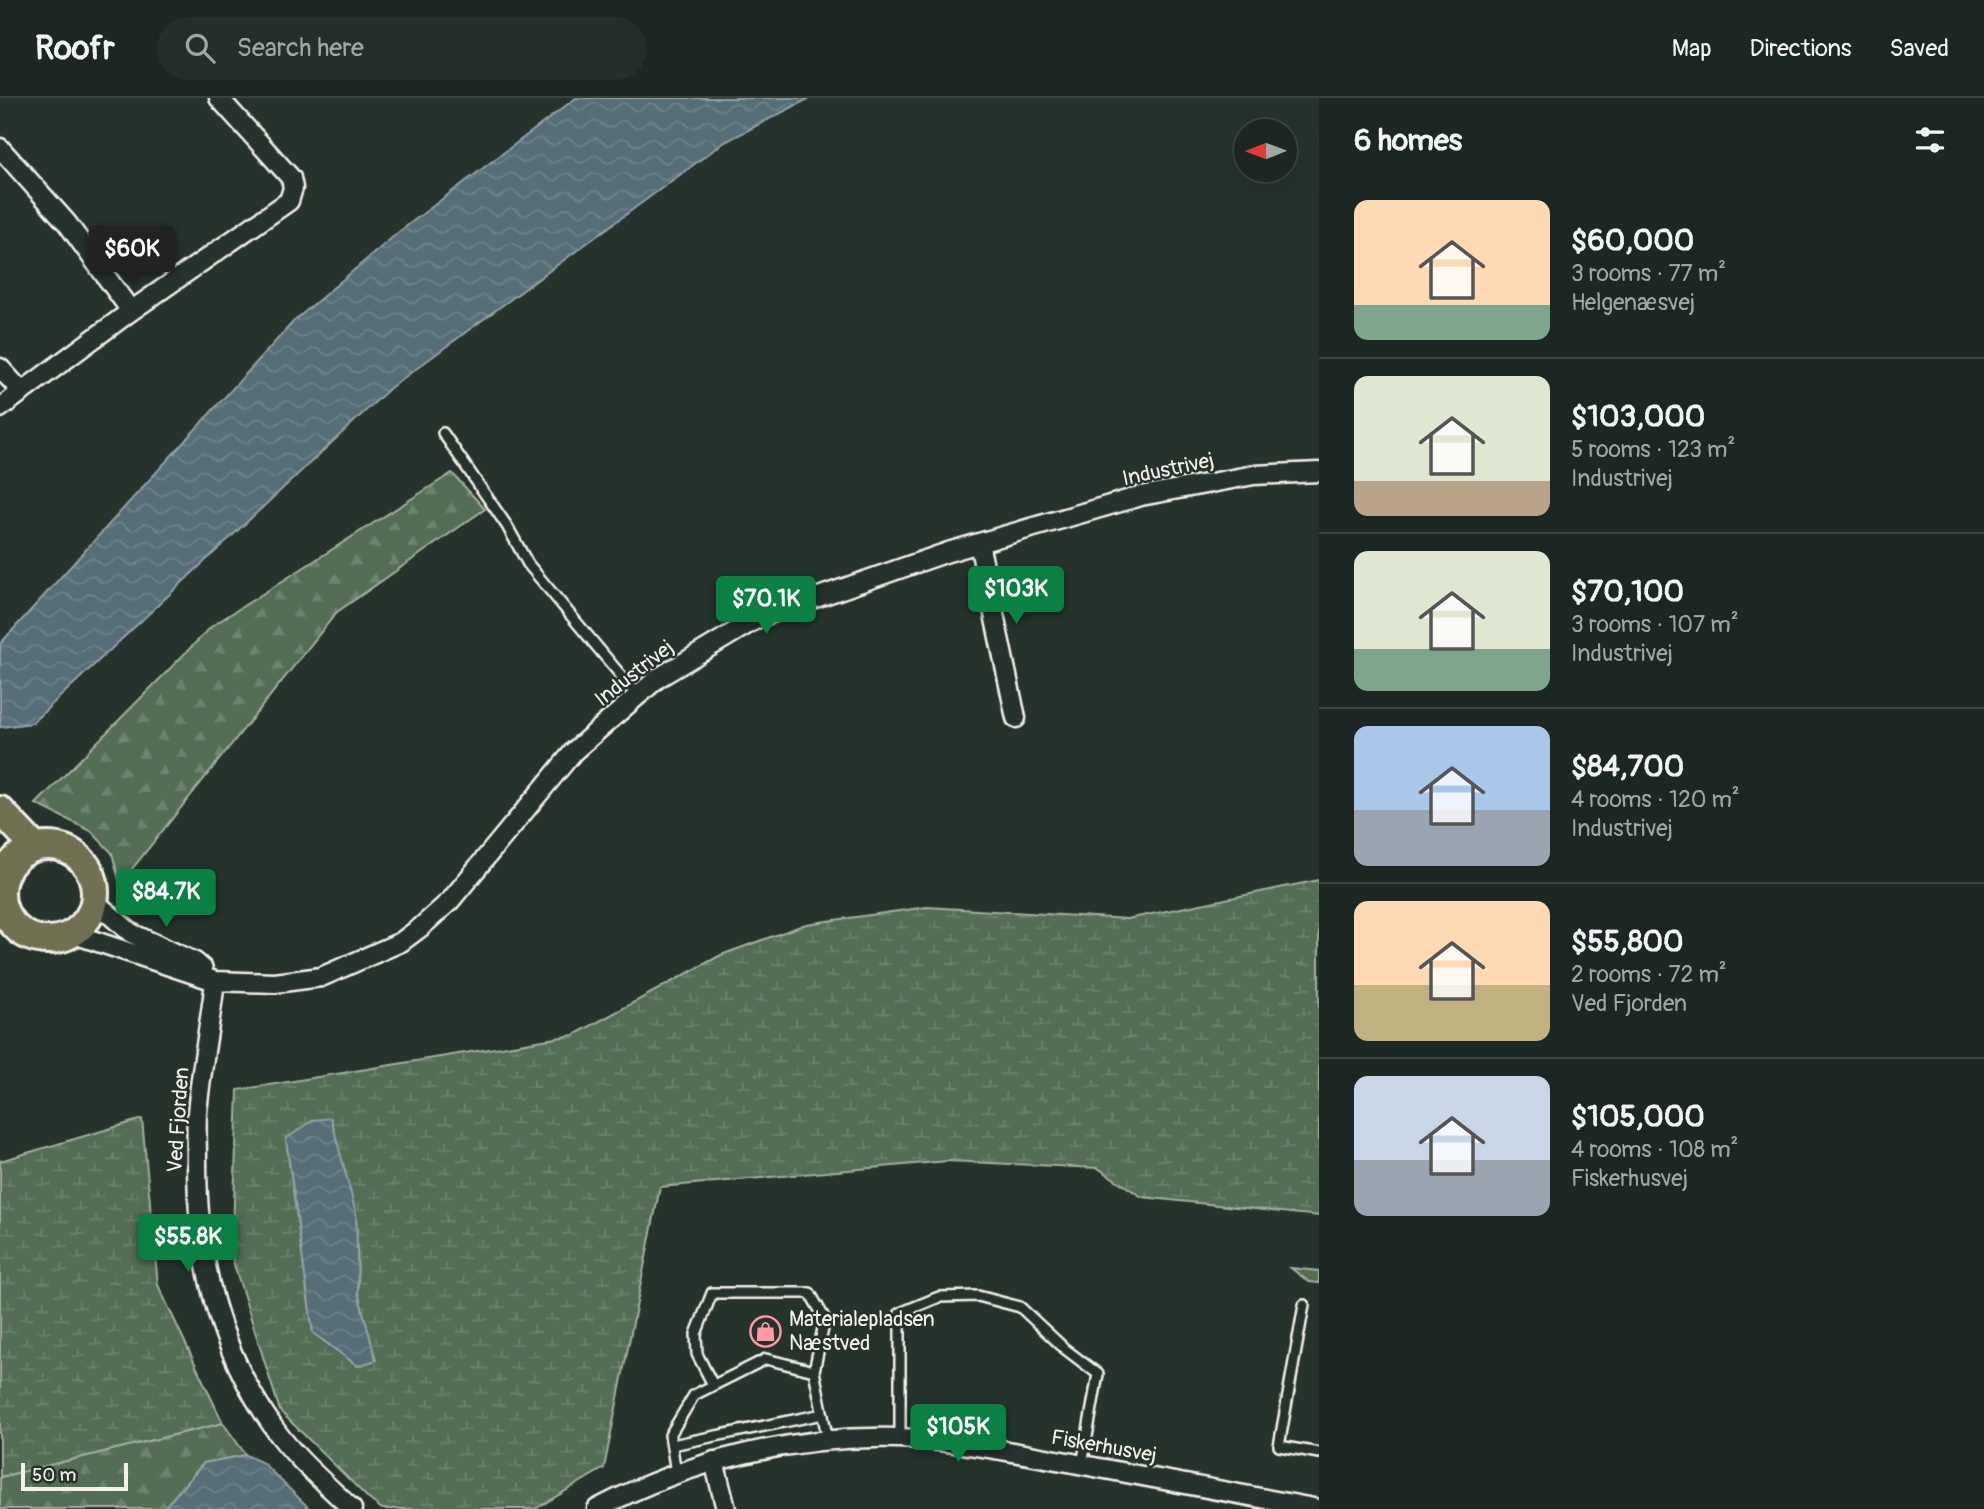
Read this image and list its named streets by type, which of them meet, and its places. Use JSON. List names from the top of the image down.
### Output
{
  "streets": {
    "street": ["Industrivej", "Ved Fjorden", "Fiskerhusvej"]
  },
  "crossings": [
    ["Industrivej", "Ved Fjorden"]
  ],
  "places": {
    "shop": ["Materialepladsen Næstved"]
  },
  "scale_bar": "50 m",
  "north": "left",
  "page": {
    "header": "Roofr",
    "search": "Search here",
    "nav": ["Map", "Directions", "Saved"],
    "heading": "6 homes",
    "list": [
      {
        "name": "$60,000",
        "note": "3 rooms · 77 m² · Helgenæsvej"
      },
      {
        "name": "$103,000",
        "note": "5 rooms · 123 m² · Industrivej"
      },
      {
        "name": "$70,100",
        "note": "3 rooms · 107 m² · Industrivej"
      },
      {
        "name": "$84,700",
        "note": "4 rooms · 120 m² · Industrivej"
      },
      {
        "name": "$55,800",
        "note": "2 rooms · 72 m² · Ved Fjorden"
      },
      {
        "name": "$105,000",
        "note": "4 rooms · 108 m² · Fiskerhusvej"
      }
    ],
    "price": [
      "$60K",
      "$103K",
      "$70.1K",
      "$84.7K",
      "$55.8K",
      "$105K"
    ],
    "scale": "50 m"
  }
}
